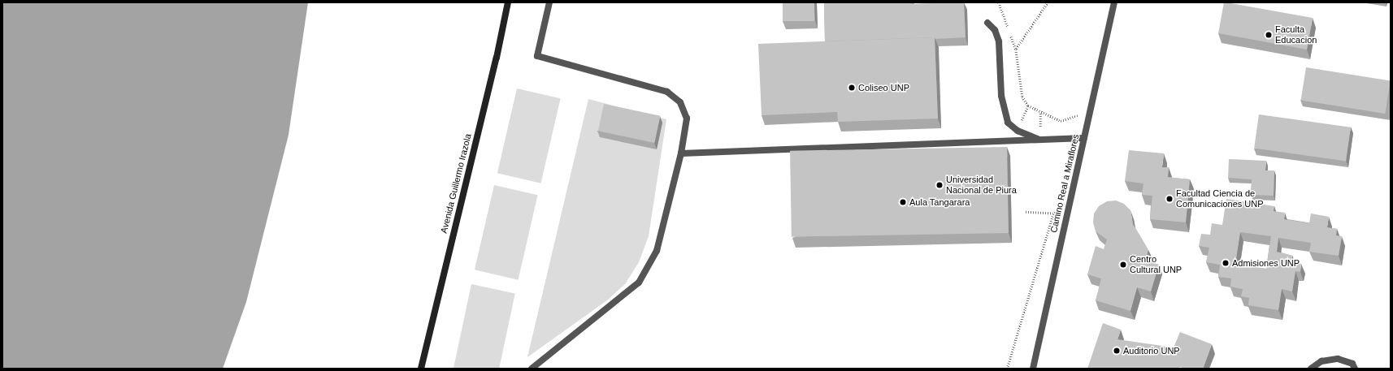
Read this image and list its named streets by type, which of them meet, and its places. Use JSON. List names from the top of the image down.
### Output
{
  "streets": {
    "main road": ["Avenida Guillermo Irazola"],
    "lane": ["Camino Real a Miraflores"]
  },
  "places": [
    "Faculta Educacion",
    "Coliseo UNP",
    "Universidad Nacional de Piura",
    "Facultad Ciencia de Comunicaciones UNP",
    "Aula Tangarara",
    "Admisiones UNP",
    "Centro Cultural UNP",
    "Auditorio UNP"
  ]
}
